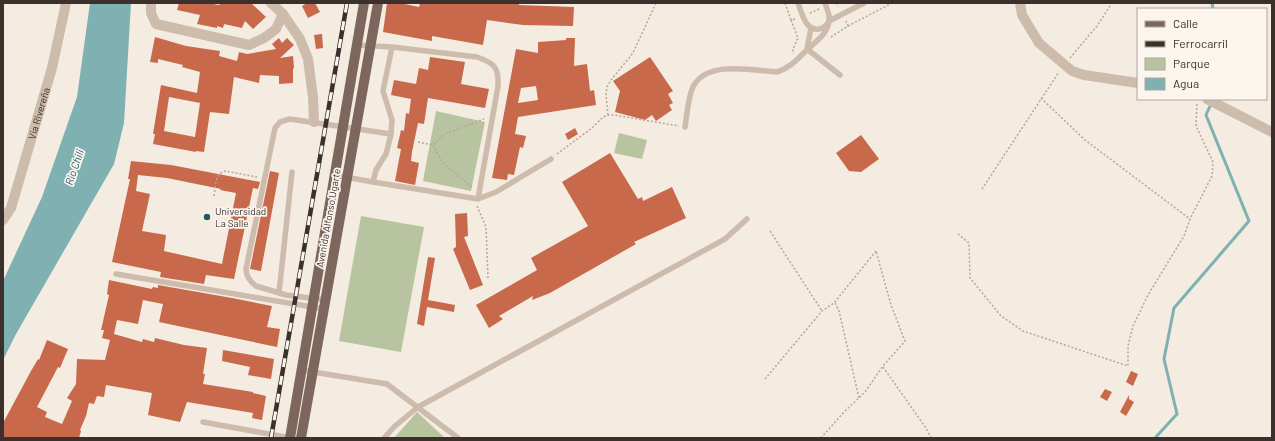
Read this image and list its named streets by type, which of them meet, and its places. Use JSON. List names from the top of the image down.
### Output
{
  "streets": {
    "main road": ["Avenida Alfonso Ugarte"],
    "street": ["Via Rivereña"]
  },
  "water": ["Río Chili"],
  "places": ["Universidad La Salle"],
  "legend": [
    "Calle",
    "Ferrocarril",
    "Parque",
    "Agua"
  ]
}
